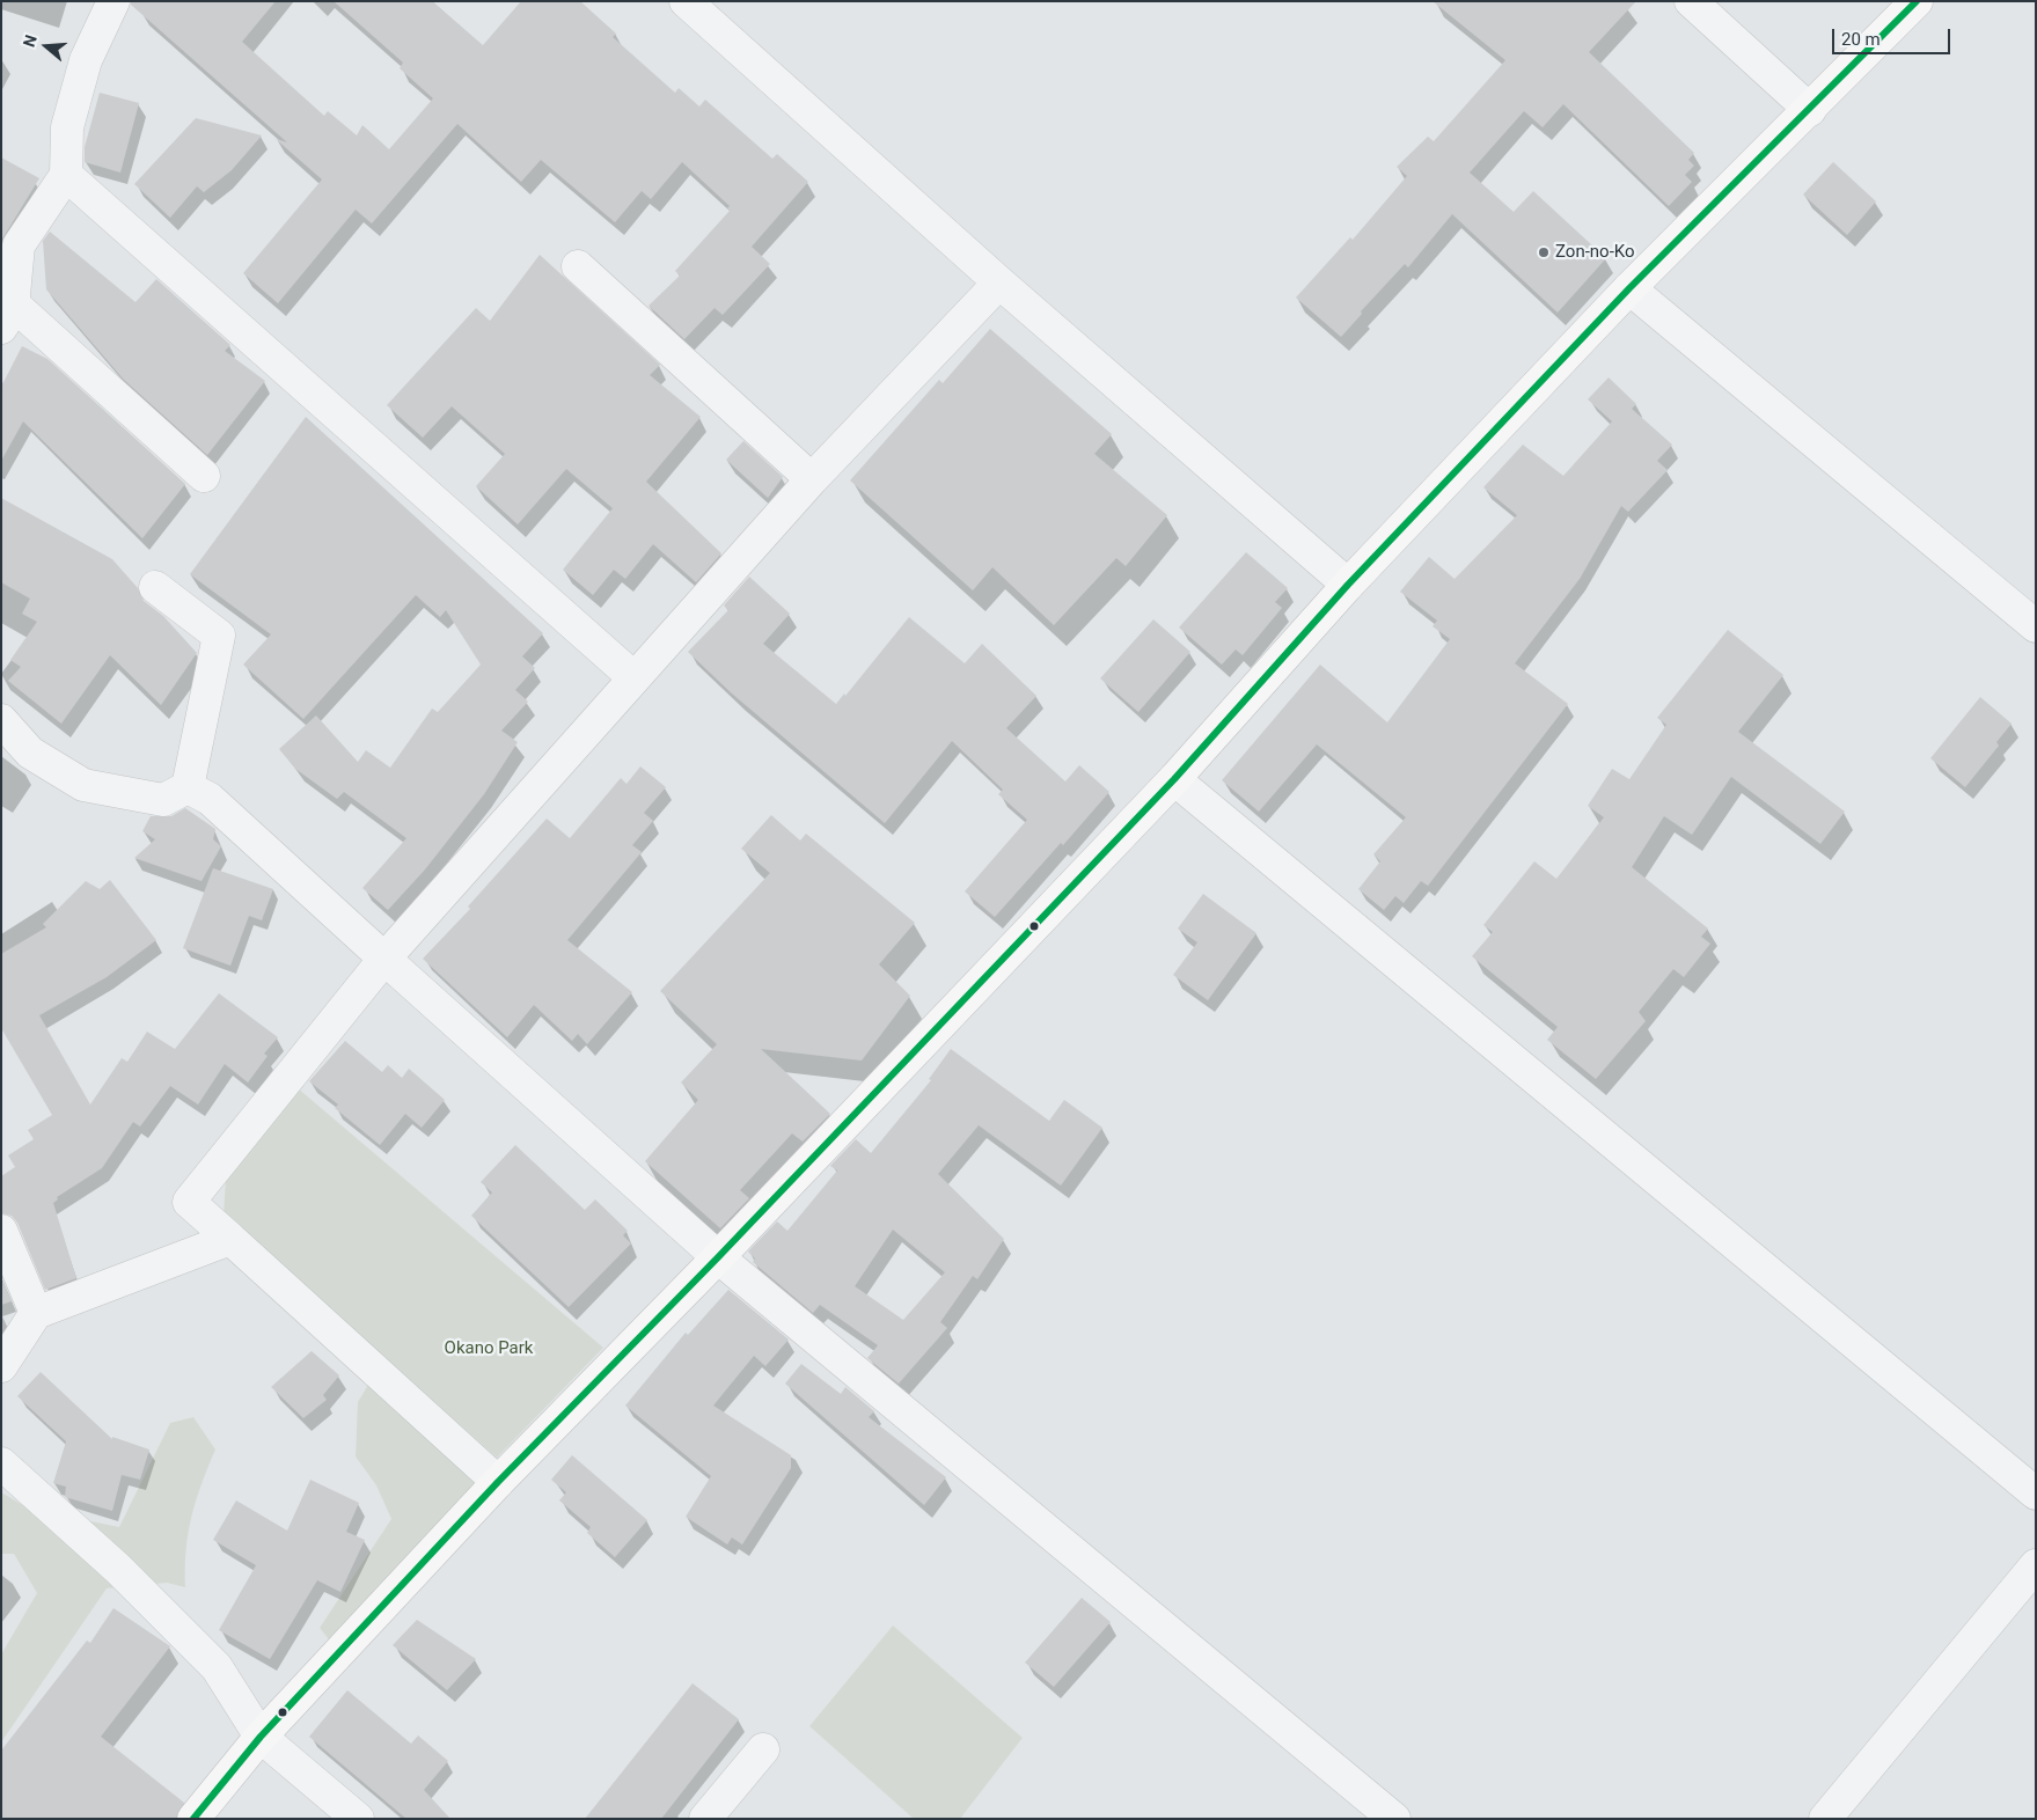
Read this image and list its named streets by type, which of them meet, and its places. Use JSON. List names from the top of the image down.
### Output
{
  "parks": ["Okano Park"],
  "places": ["Zon-no-Ko"],
  "scale_bar": "20 m",
  "north": "left"
}
